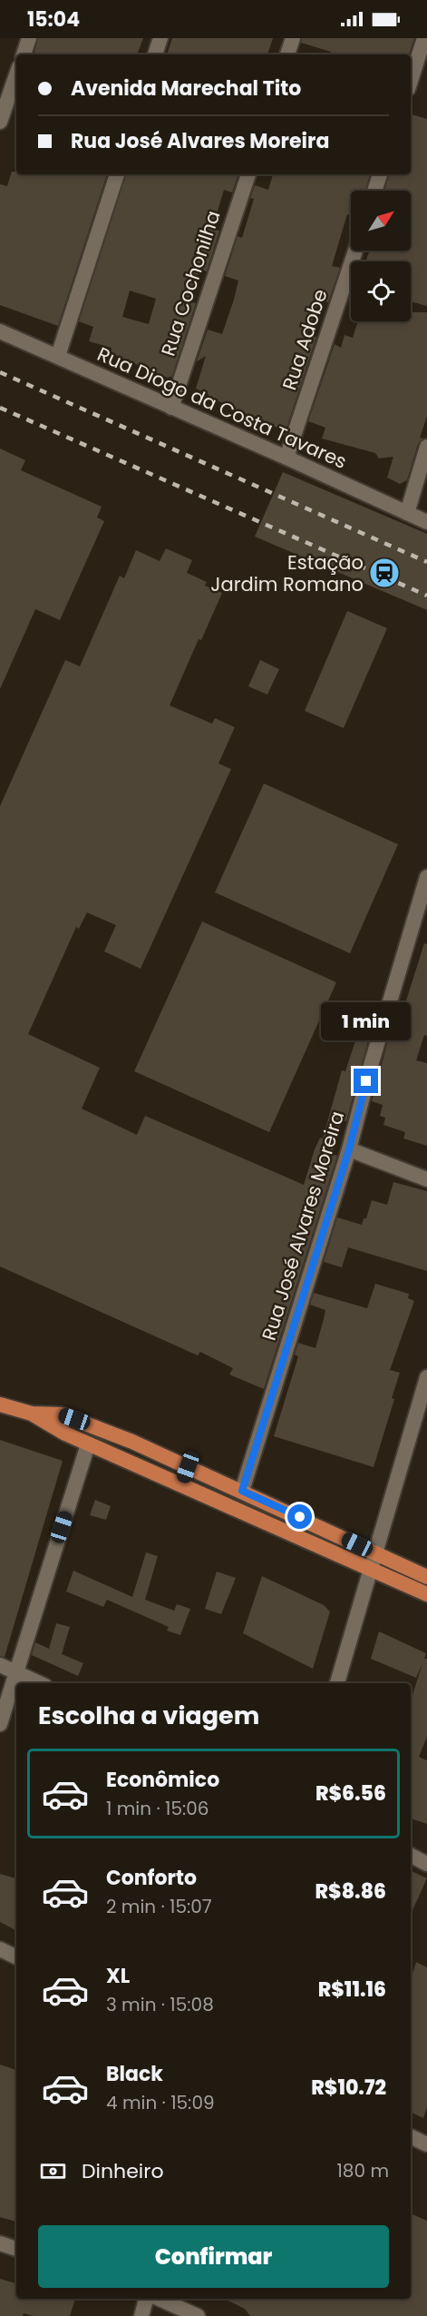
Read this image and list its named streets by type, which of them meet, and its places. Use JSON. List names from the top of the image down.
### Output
{
  "streets": {
    "street": [
      "Rua Cochonilha",
      "Rua Adobe",
      "Rua Diogo da Costa Tavares",
      "Rua José Alvares Moreira"
    ]
  },
  "crossings": [
    ["Rua Cochonilha", "Rua Diogo da Costa Tavares"],
    ["Rua Adobe", "Rua Diogo da Costa Tavares"]
  ],
  "places": {
    "station": ["Estação Jardim Romano"]
  },
  "north": "top right",
  "page": {
    "status": "15:04",
    "banner": ["Avenida Marechal Tito", "Rua José Alvares Moreira"],
    "bubble": "1 min",
    "heading": "Escolha a viagem",
    "list": [
      {
        "name": "Econômico",
        "note": "1 min · 15:06",
        "value": "R$6.56"
      },
      {
        "name": "Conforto",
        "note": "2 min · 15:07",
        "value": "R$8.86"
      },
      {
        "name": "XL",
        "note": "3 min · 15:08",
        "value": "R$11.16"
      },
      {
        "name": "Black",
        "note": "4 min · 15:09",
        "value": "R$10.72"
      }
    ],
    "pay": ["Dinheiro", "180 m"],
    "buttons": "Confirmar"
  }
}
